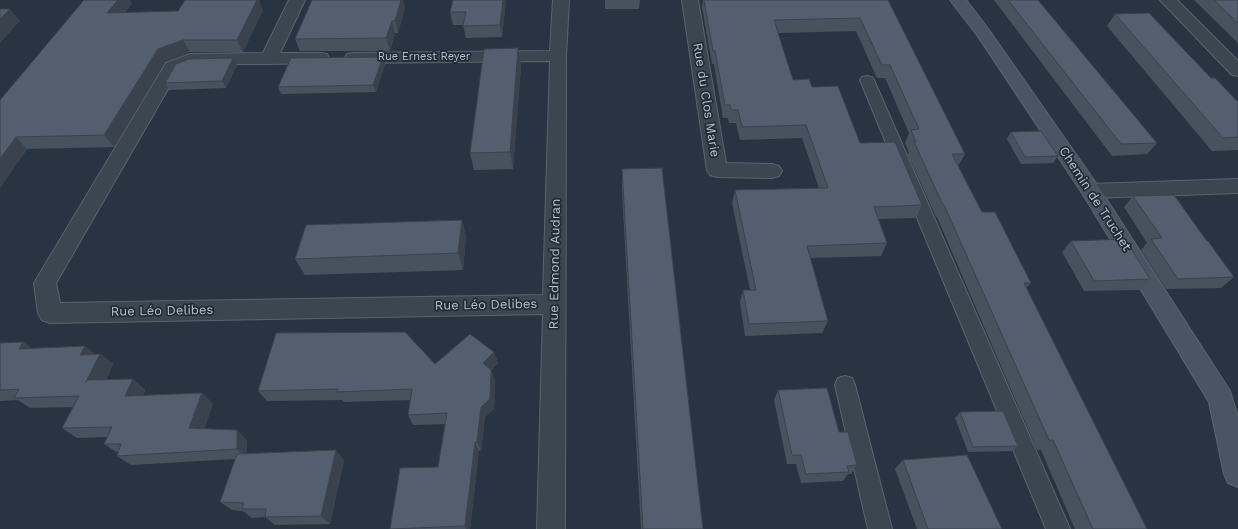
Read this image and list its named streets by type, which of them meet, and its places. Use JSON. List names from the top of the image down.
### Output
{
  "streets": {
    "main road": ["Chemin de Truchet"],
    "street": [
      "Rue Ernest Reyer",
      "Rue du Clos Marie",
      "Rue Edmond Audran",
      "Rue Léo Delibes"
    ]
  },
  "crossings": [
    ["Rue Ernest Reyer", "Rue Edmond Audran"],
    ["Rue Ernest Reyer", "Rue Léo Delibes"],
    ["Rue Edmond Audran", "Rue Léo Delibes"]
  ]
}
